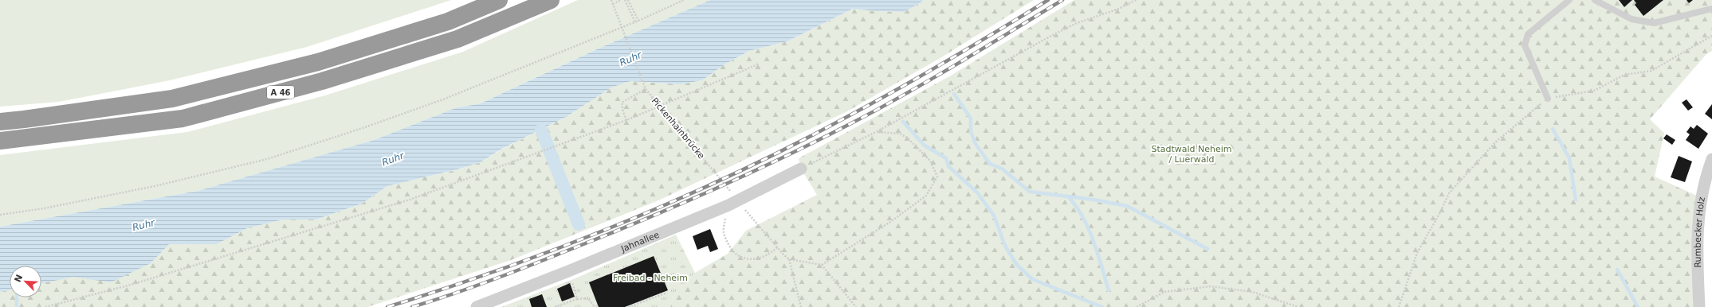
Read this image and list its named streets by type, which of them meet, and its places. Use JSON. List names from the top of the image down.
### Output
{
  "streets": {
    "highway": ["A 46"],
    "street": ["Rumbecker Holz", "Jahnallee"],
    "path": ["Pickenhainbrücke"]
  },
  "water": ["Ruhr"],
  "parks": ["Stadtwald Neheim / Luerwald", "Freibad - Neheim"],
  "north": "top left"
}
